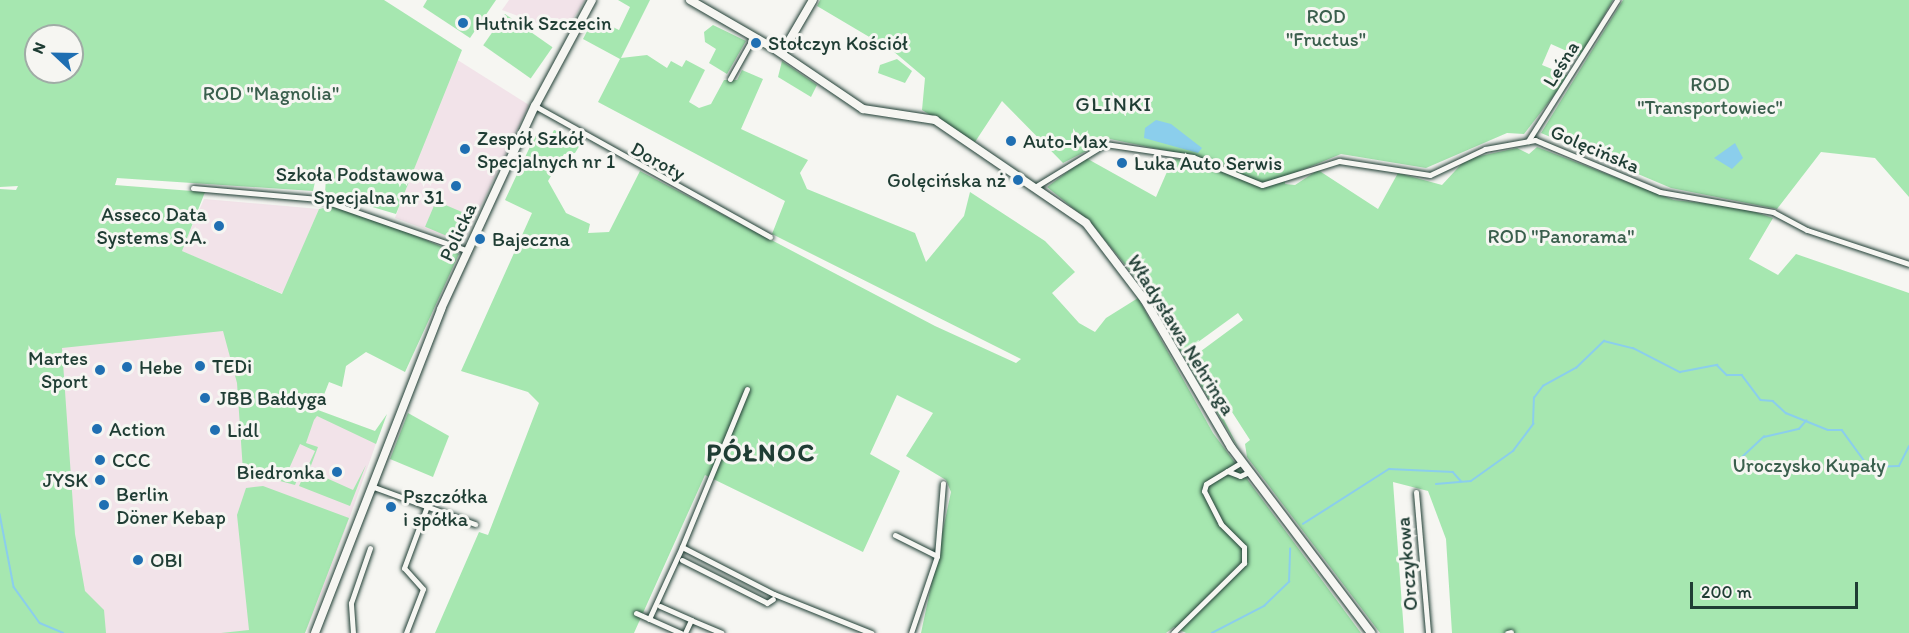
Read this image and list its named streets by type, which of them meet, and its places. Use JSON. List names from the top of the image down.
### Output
{
  "streets": {
    "street": [
      "Leśna",
      "Golęcińska",
      "Doroty",
      "Policka",
      "Władysława Nehringa",
      "Orczykowa"
    ]
  },
  "crossings": [
    ["Leśna", "Golęcińska"],
    ["Golęcińska", "Władysława Nehringa"],
    ["Doroty", "Policka"]
  ],
  "districts": ["GLINKI", "PÓŁNOC"],
  "parks": [
    "ROD \"Fructus\"",
    "ROD \"Transportowiec\"",
    "ROD \"Magnolia\"",
    "ROD \"Panorama\"",
    "Uroczysko Kupały"
  ],
  "places": [
    "Hutnik Szczecin",
    "Stołczyn Kościół",
    "Auto-Max",
    "Zespół Szkół Specjalnych nr 1",
    "Luka Auto Serwis",
    "Golęcińska nż",
    "Szkoła Podstawowa Specjalna nr 31",
    "Asseco Data Systems S.A.",
    "Bajeczna",
    "TEDi",
    "Hebe",
    "Martes Sport",
    "JBB Bałdyga",
    "Action",
    "Lidl",
    "CCC",
    "Biedronka",
    "JYSK",
    "Berlin Döner Kebap",
    "Pszczółka i spółka",
    "OBI"
  ],
  "scale_bar": "200 m",
  "north": "left"
}
